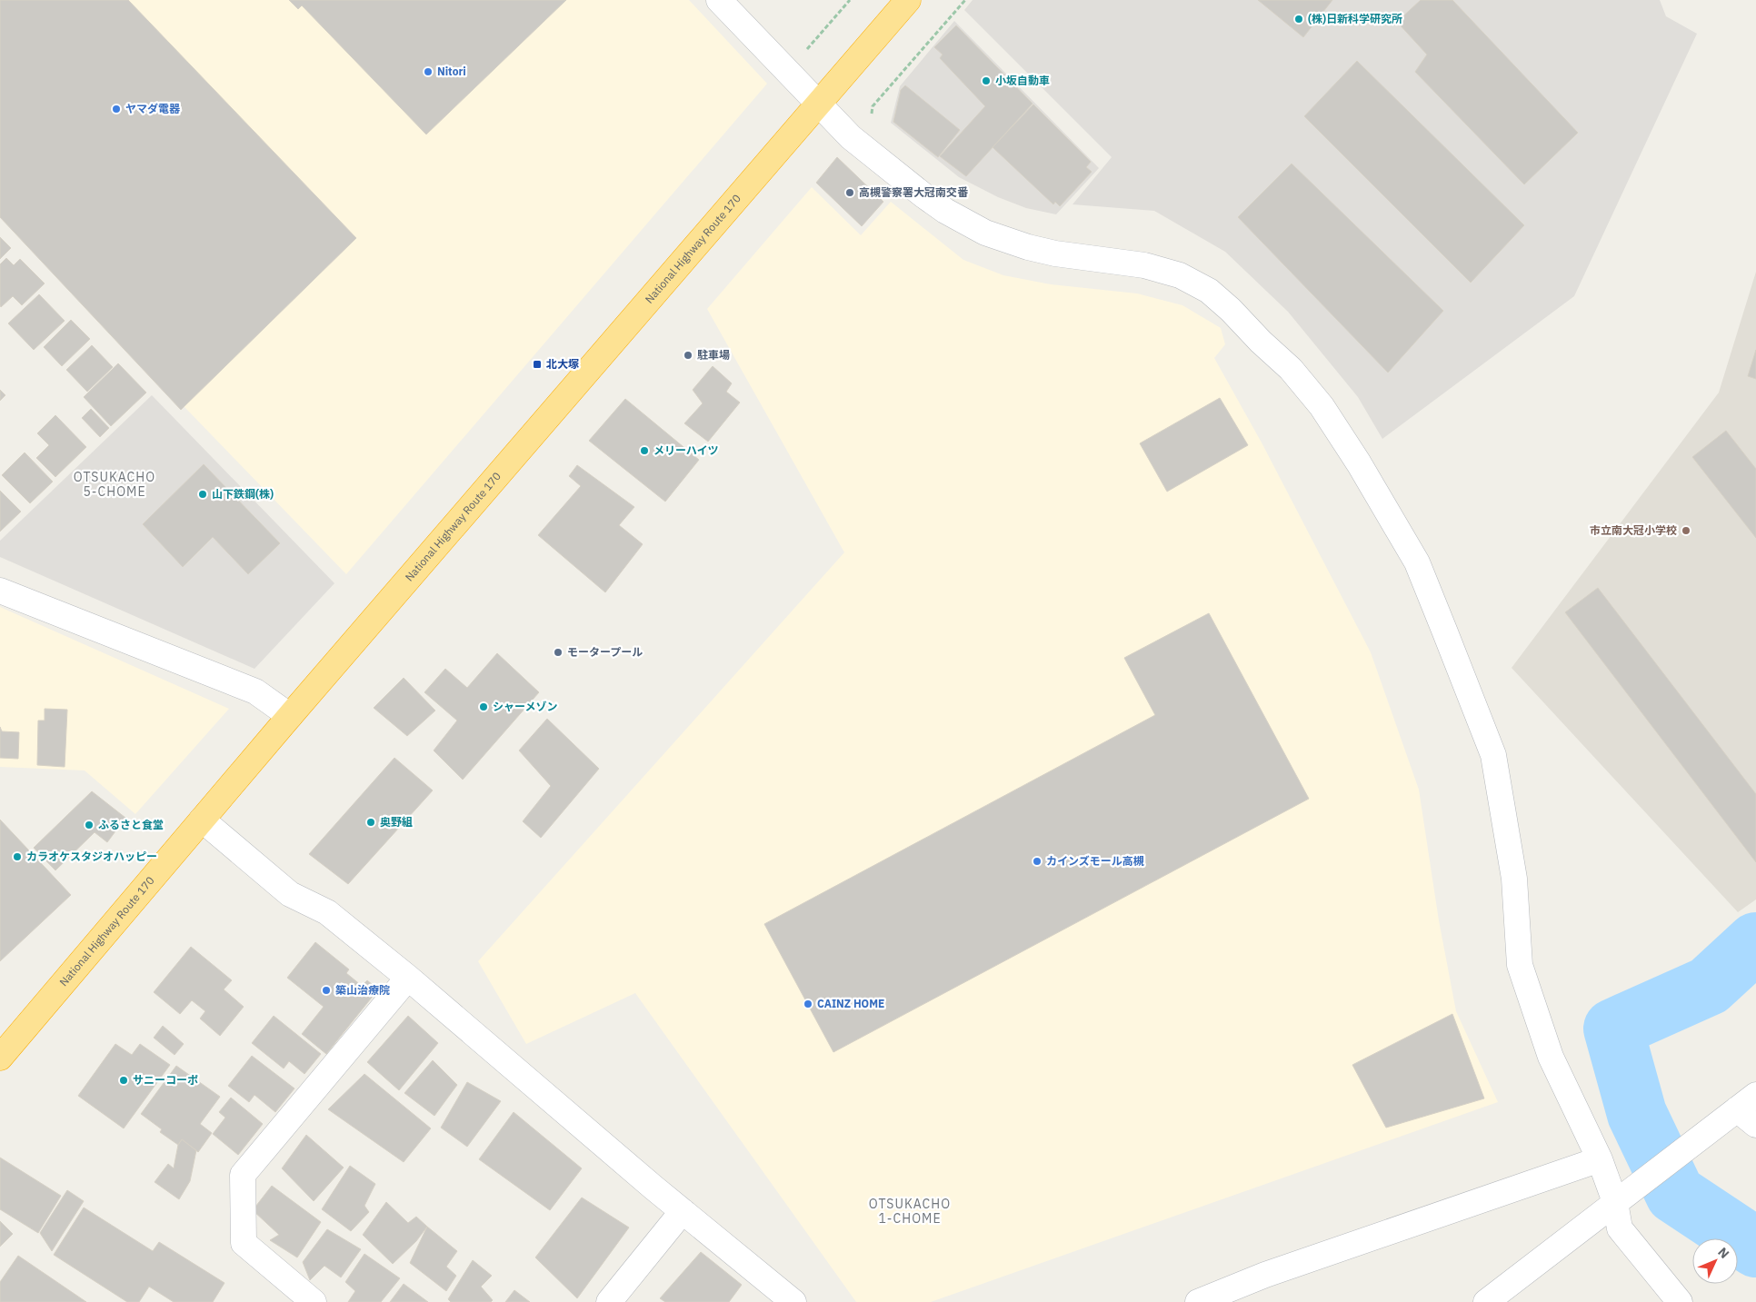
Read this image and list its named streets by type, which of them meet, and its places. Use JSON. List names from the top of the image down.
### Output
{
  "streets": {
    "highway": ["National Highway Route 170"]
  },
  "districts": ["OTSUKACHO 5-CHOME", "OTSUKACHO 1-CHOME"],
  "places": {
    "other": [
      "(株)日新科学研究所",
      "Nitori",
      "小坂自動車",
      "ヤマダ電器",
      "高槻警察署大冠南交番",
      "駐車場",
      "メリーハイツ",
      "山下鉄鋼(株)",
      "市立南大冠小学校",
      "モータープール",
      "シャーメゾン",
      "奥野組",
      "ふるさと食堂",
      "カラオケスタジオハッピー",
      "カインズモール高槻",
      "築山治療院",
      "CAINZ HOME",
      "サニーコーポ"
    ],
    "transit": ["北大塚"]
  },
  "north": "top right"
}
